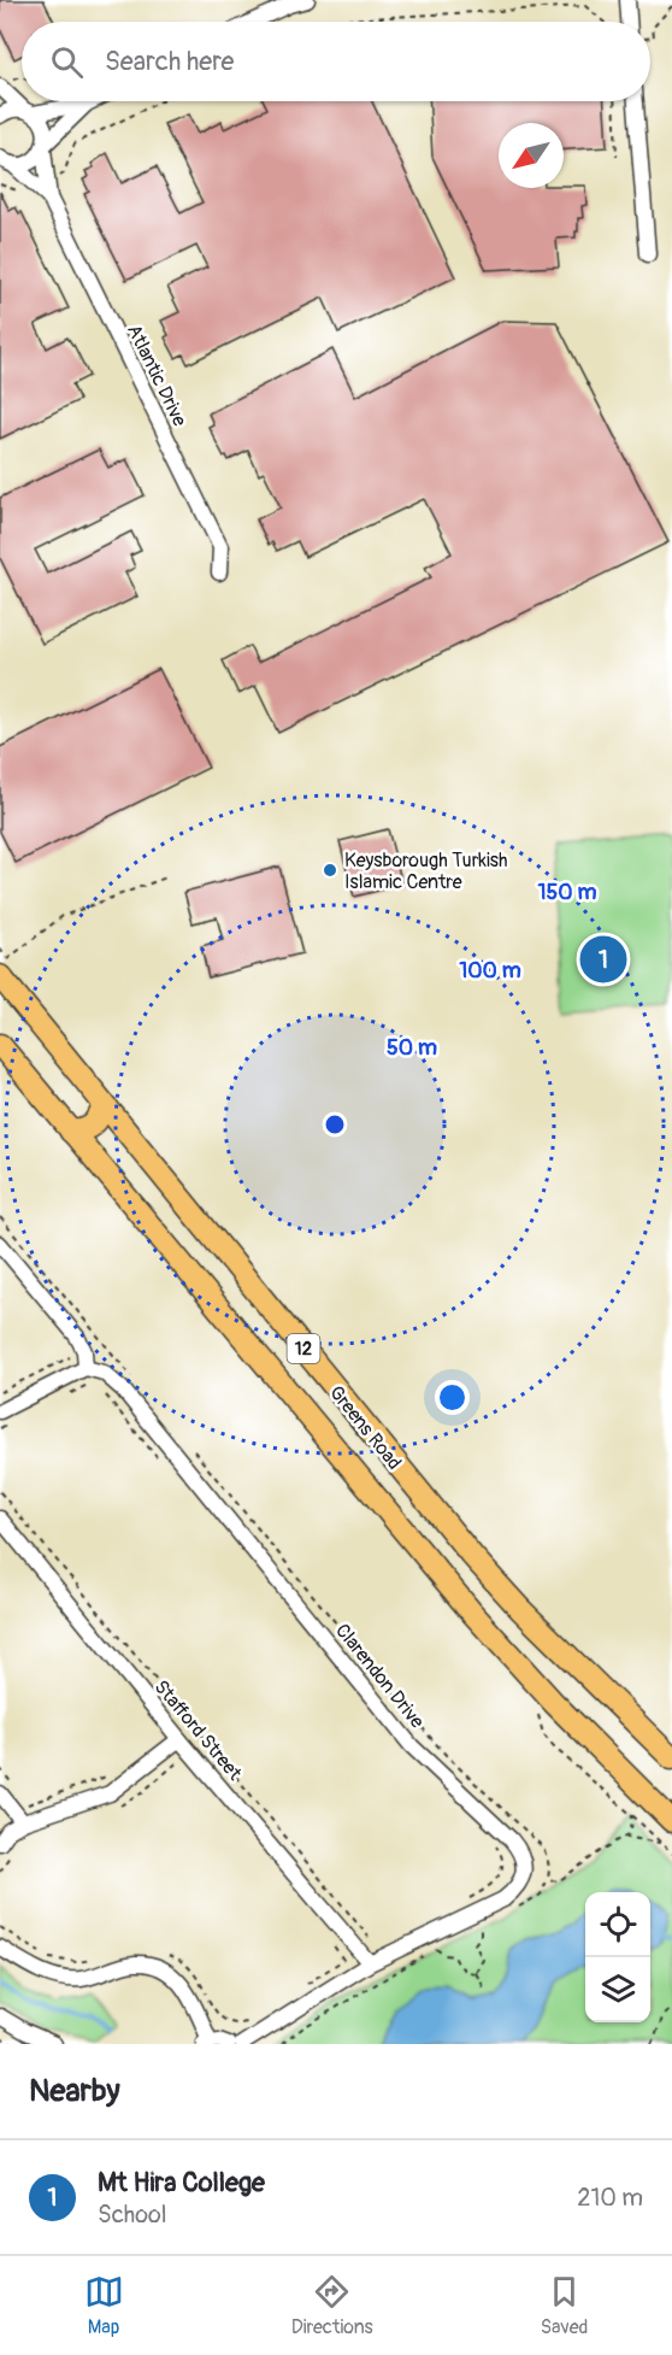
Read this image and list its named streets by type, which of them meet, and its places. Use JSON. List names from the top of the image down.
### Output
{
  "streets": {
    "main road": ["12", "Greens Road"],
    "street": ["Atlantic Drive", "Clarendon Drive", "Stafford Street"]
  },
  "crossings": [
    ["Clarendon Drive", "Stafford Street"]
  ],
  "places": ["Keysborough Turkish Islamic Centre"],
  "north": "bottom left",
  "page": {
    "search": "Search here",
    "pins": "1",
    "heading": "Nearby",
    "list": [
      {
        "mark": "1",
        "name": "Mt Hira College",
        "note": "School",
        "value": "210 m"
      }
    ],
    "nav": ["Map", "Directions", "Saved"]
  },
  "rings": ["150 m", "100 m", "50 m"]
}
